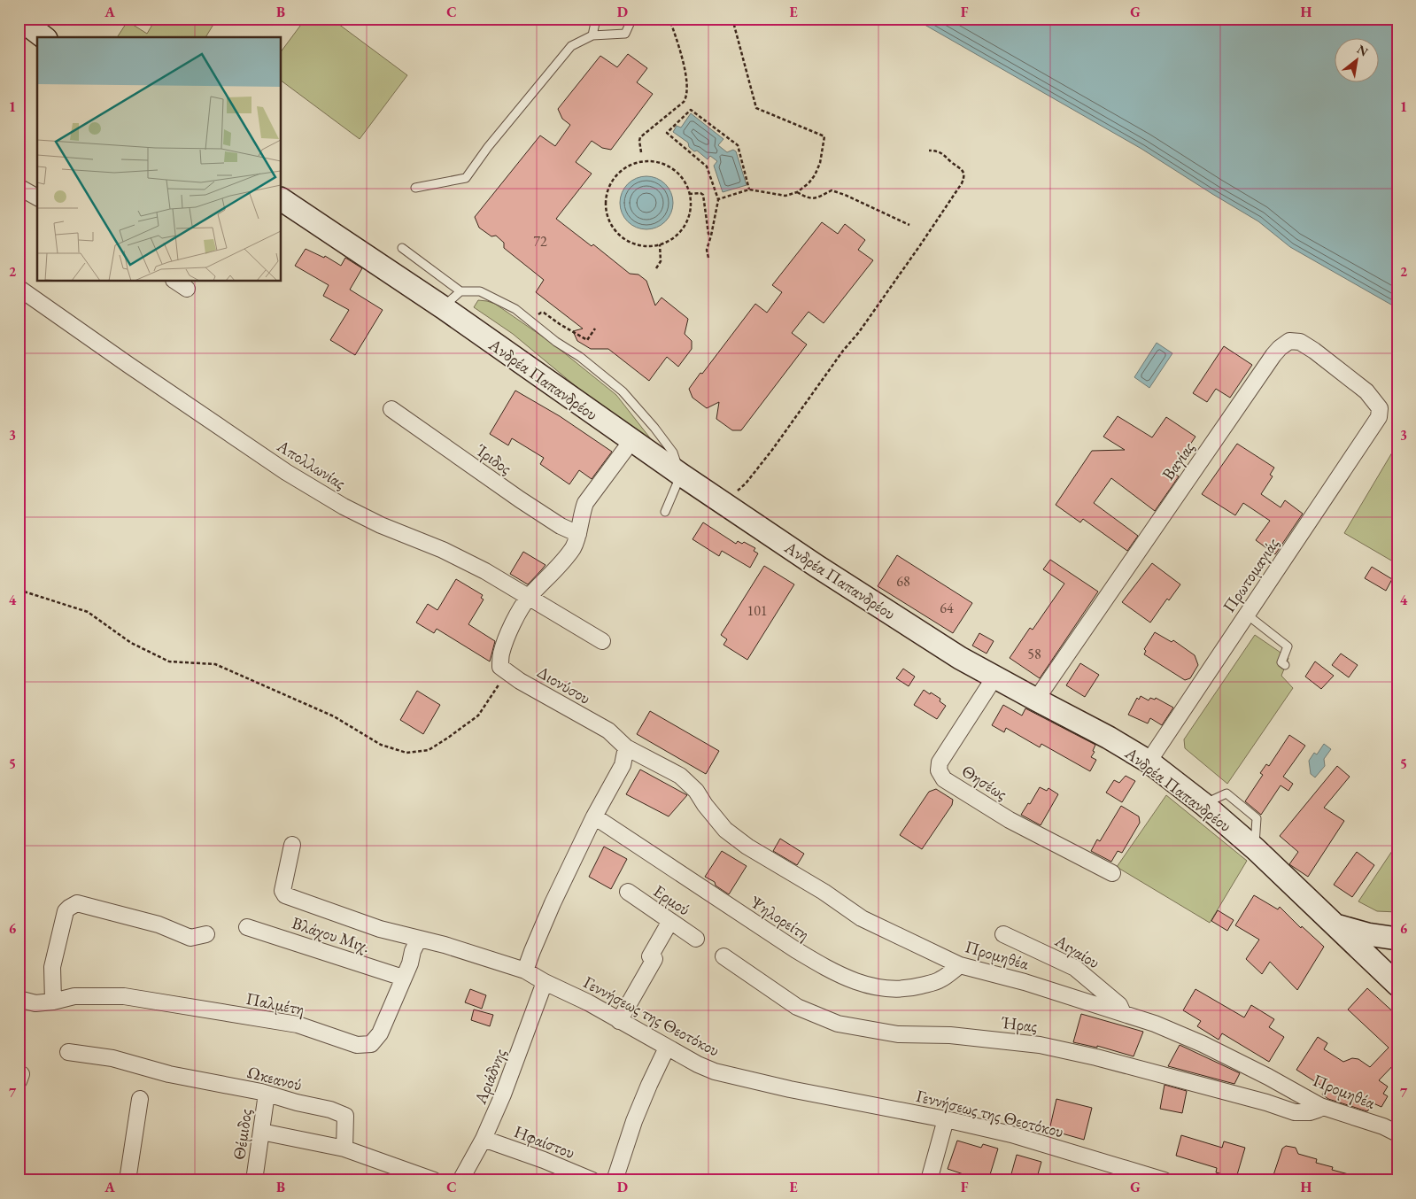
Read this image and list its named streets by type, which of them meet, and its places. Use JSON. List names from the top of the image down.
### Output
{
  "streets": {
    "main road": ["Ανδρέα Παπανδρέου"],
    "street": [
      "Ίριδος",
      "Βαγίας",
      "Απολλωνίας",
      "Πρωτομαγιάς",
      "Διονύσου",
      "Θησέως",
      "Ερμού",
      "Ψηλορείτη",
      "Βλάχου Μιχ.",
      "Αιγαίου",
      "Προμηθέα",
      "Παλμέτη",
      "Γεννήσεως της Θεοτόκου",
      "Ήρας",
      "Αριάδνης",
      "Ωκεανού",
      "Θέμιδος",
      "Ηφαίστου"
    ]
  },
  "crossings": [
    ["Ανδρέα Παπανδρέου", "Βαγίας"],
    ["Ανδρέα Παπανδρέου", "Πρωτομαγιάς"],
    ["Ανδρέα Παπανδρέου", "Θησέως"],
    ["Βαγίας", "Πρωτομαγιάς"],
    ["Διονύσου", "Προμηθέα"],
    ["Ψηλορείτη", "Προμηθέα"],
    ["Βλάχου Μιχ.", "Παλμέτη"],
    ["Αιγαίου", "Προμηθέα"],
    ["Προμηθέα", "Ήρας"],
    ["Παλμέτη", "Γεννήσεως της Θεοτόκου"],
    ["Γεννήσεως της Θεοτόκου", "Αριάδνης"],
    ["Αριάδνης", "Ηφαίστου"],
    ["Ωκεανού", "Θέμιδος"]
  ],
  "house_numbers": [
    "72",
    "68",
    "64",
    "101",
    "58"
  ],
  "north": "top right",
  "grid": {
    "columns": [
      "A",
      "B",
      "C",
      "D",
      "E",
      "F",
      "G",
      "H"
    ],
    "rows": [
      "1",
      "2",
      "3",
      "4",
      "5",
      "6",
      "7"
    ]
  }
}
